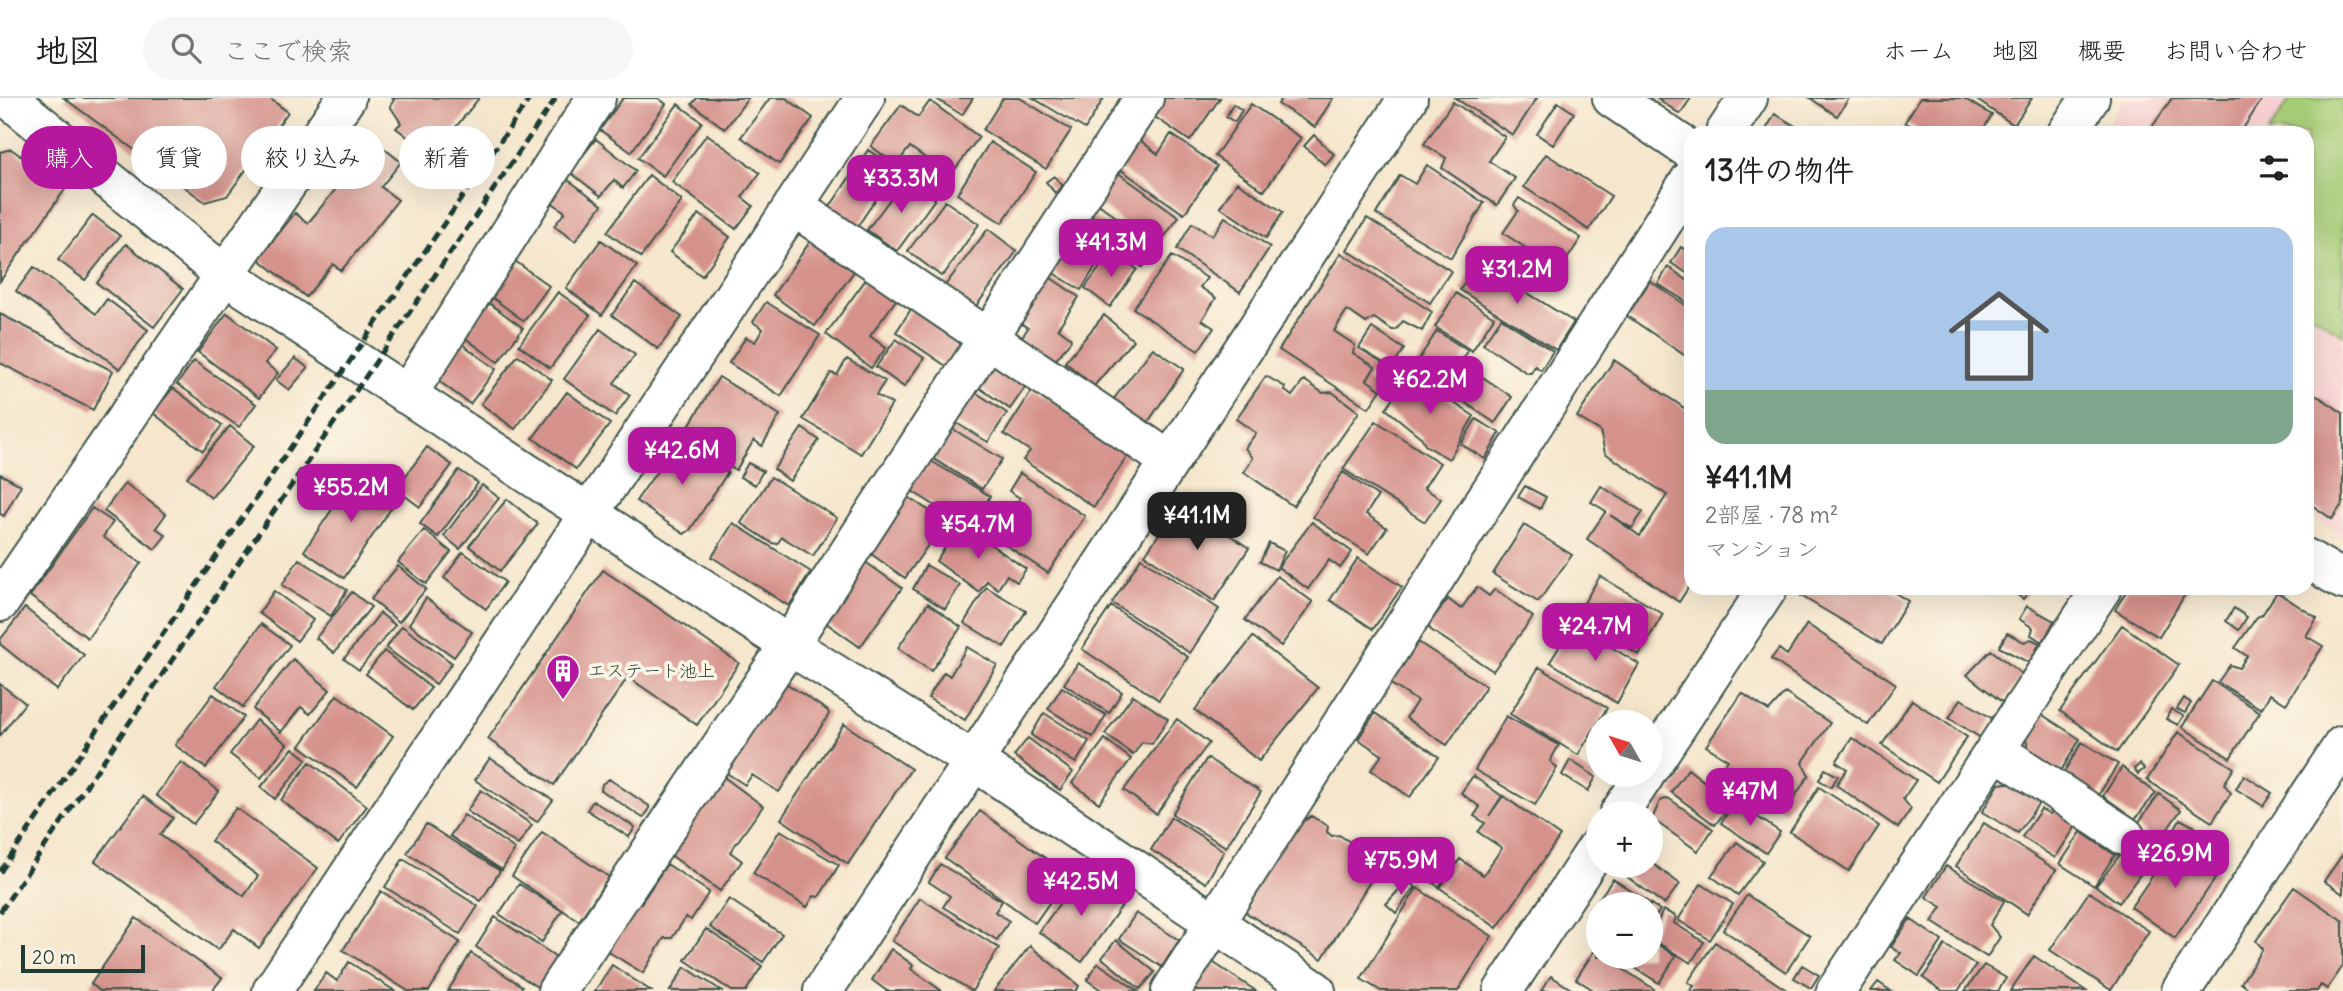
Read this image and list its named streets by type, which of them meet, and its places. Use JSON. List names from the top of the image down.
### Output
{
  "places": {
    "building": ["エステート池上"]
  },
  "scale_bar": "20 m",
  "north": "top left",
  "page": {
    "header": "地図",
    "search": "ここで検索",
    "nav": [
      "ホーム",
      "地図",
      "概要",
      "お問い合わせ"
    ],
    "chip": [
      "購入",
      "賃貸",
      "絞り込み",
      "新着"
    ],
    "heading": "13件の物件",
    "price": [
      "¥33.3M",
      "¥41.3M",
      "¥31.2M",
      "¥62.2M",
      "¥42.6M",
      "¥55.2M",
      "¥41.1M",
      "¥54.7M",
      "¥24.7M",
      "¥47M",
      "¥26.9M",
      "¥75.9M",
      "¥42.5M"
    ],
    "list": [
      {
        "name": "¥41.1M",
        "note": "2部屋 · 78 m² · マンション"
      }
    ],
    "map_buttons": ["+", "−"],
    "scale": "20 m"
  }
}
